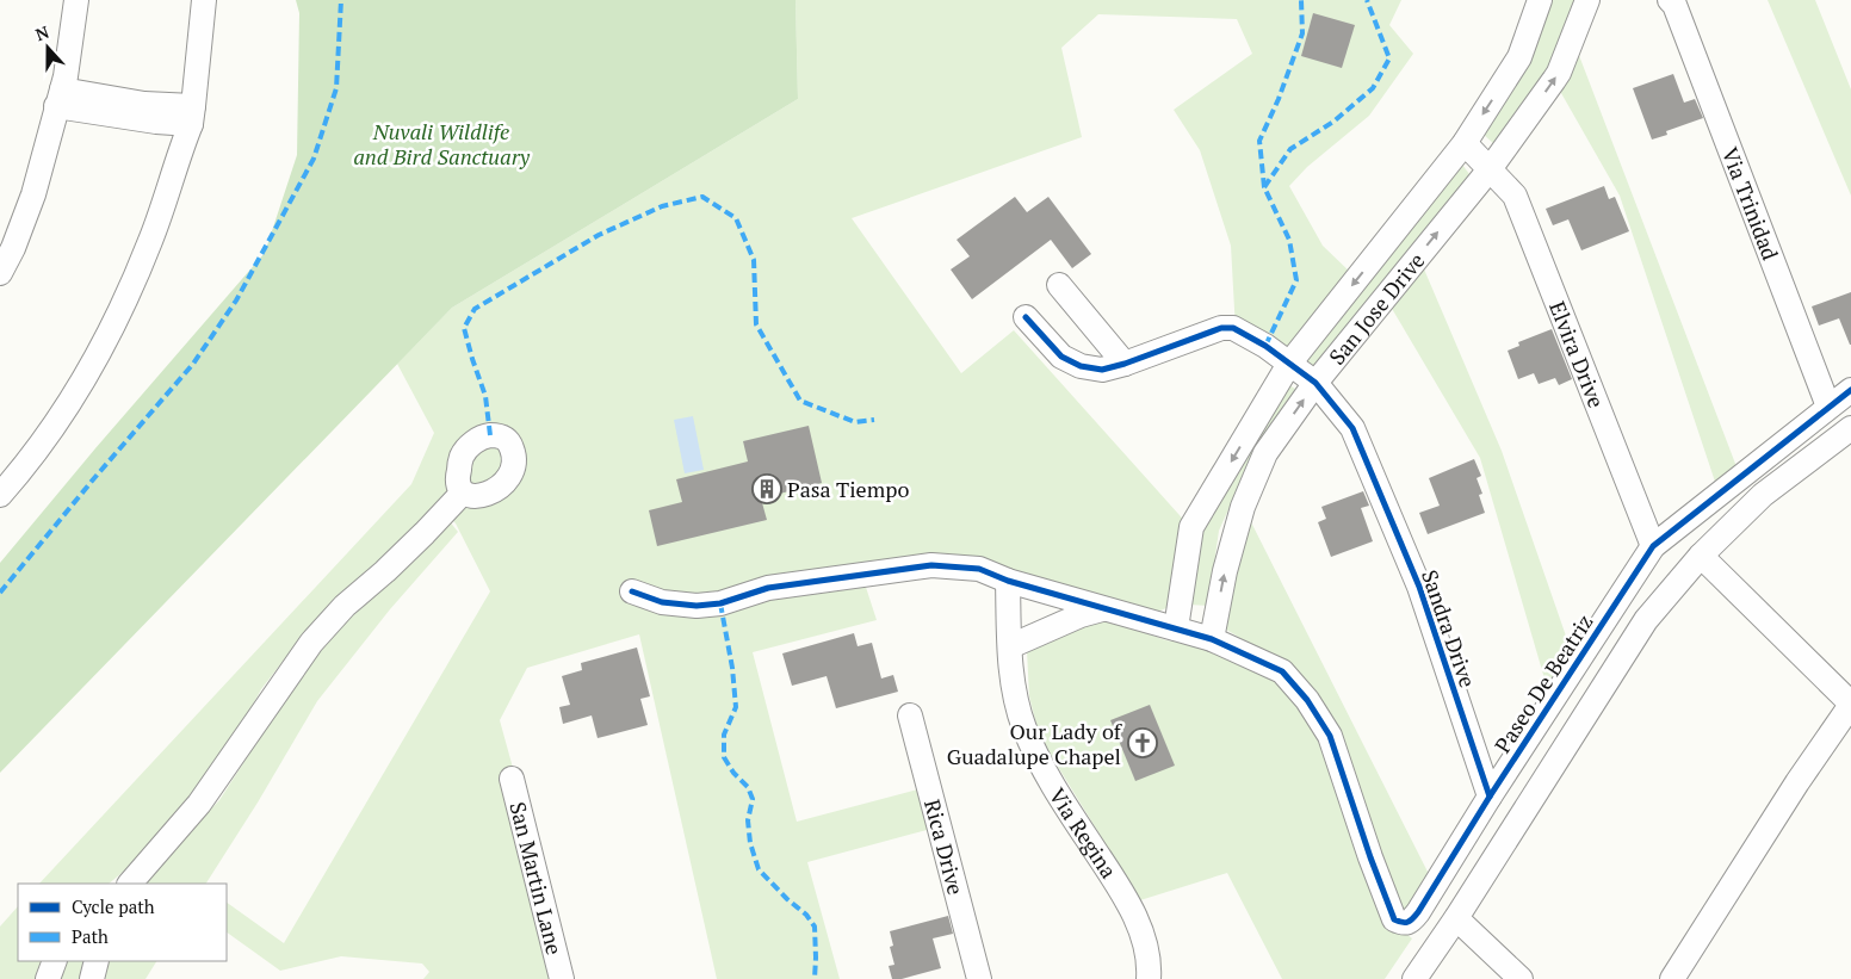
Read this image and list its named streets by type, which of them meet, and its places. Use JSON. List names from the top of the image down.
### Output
{
  "streets": {
    "street": [
      "Via Trinidad",
      "San Jose Drive",
      "Elvira Drive",
      "Sandra Drive",
      "Paseo De Beatriz",
      "Via Regina",
      "Rica Drive",
      "San Martin Lane"
    ]
  },
  "crossings": [
    ["Via Trinidad", "Paseo De Beatriz"],
    ["San Jose Drive", "Elvira Drive"],
    ["San Jose Drive", "Sandra Drive"],
    ["San Jose Drive", "Paseo De Beatriz"],
    ["Elvira Drive", "Paseo De Beatriz"],
    ["Sandra Drive", "Paseo De Beatriz"]
  ],
  "parks": ["Nuvali Wildlife and Bird Sanctuary"],
  "places": {
    "building": ["Pasa Tiempo"],
    "church": ["Our Lady of Guadalupe Chapel"]
  },
  "legend": ["Cycle path", "Path"],
  "north": "top"
}
